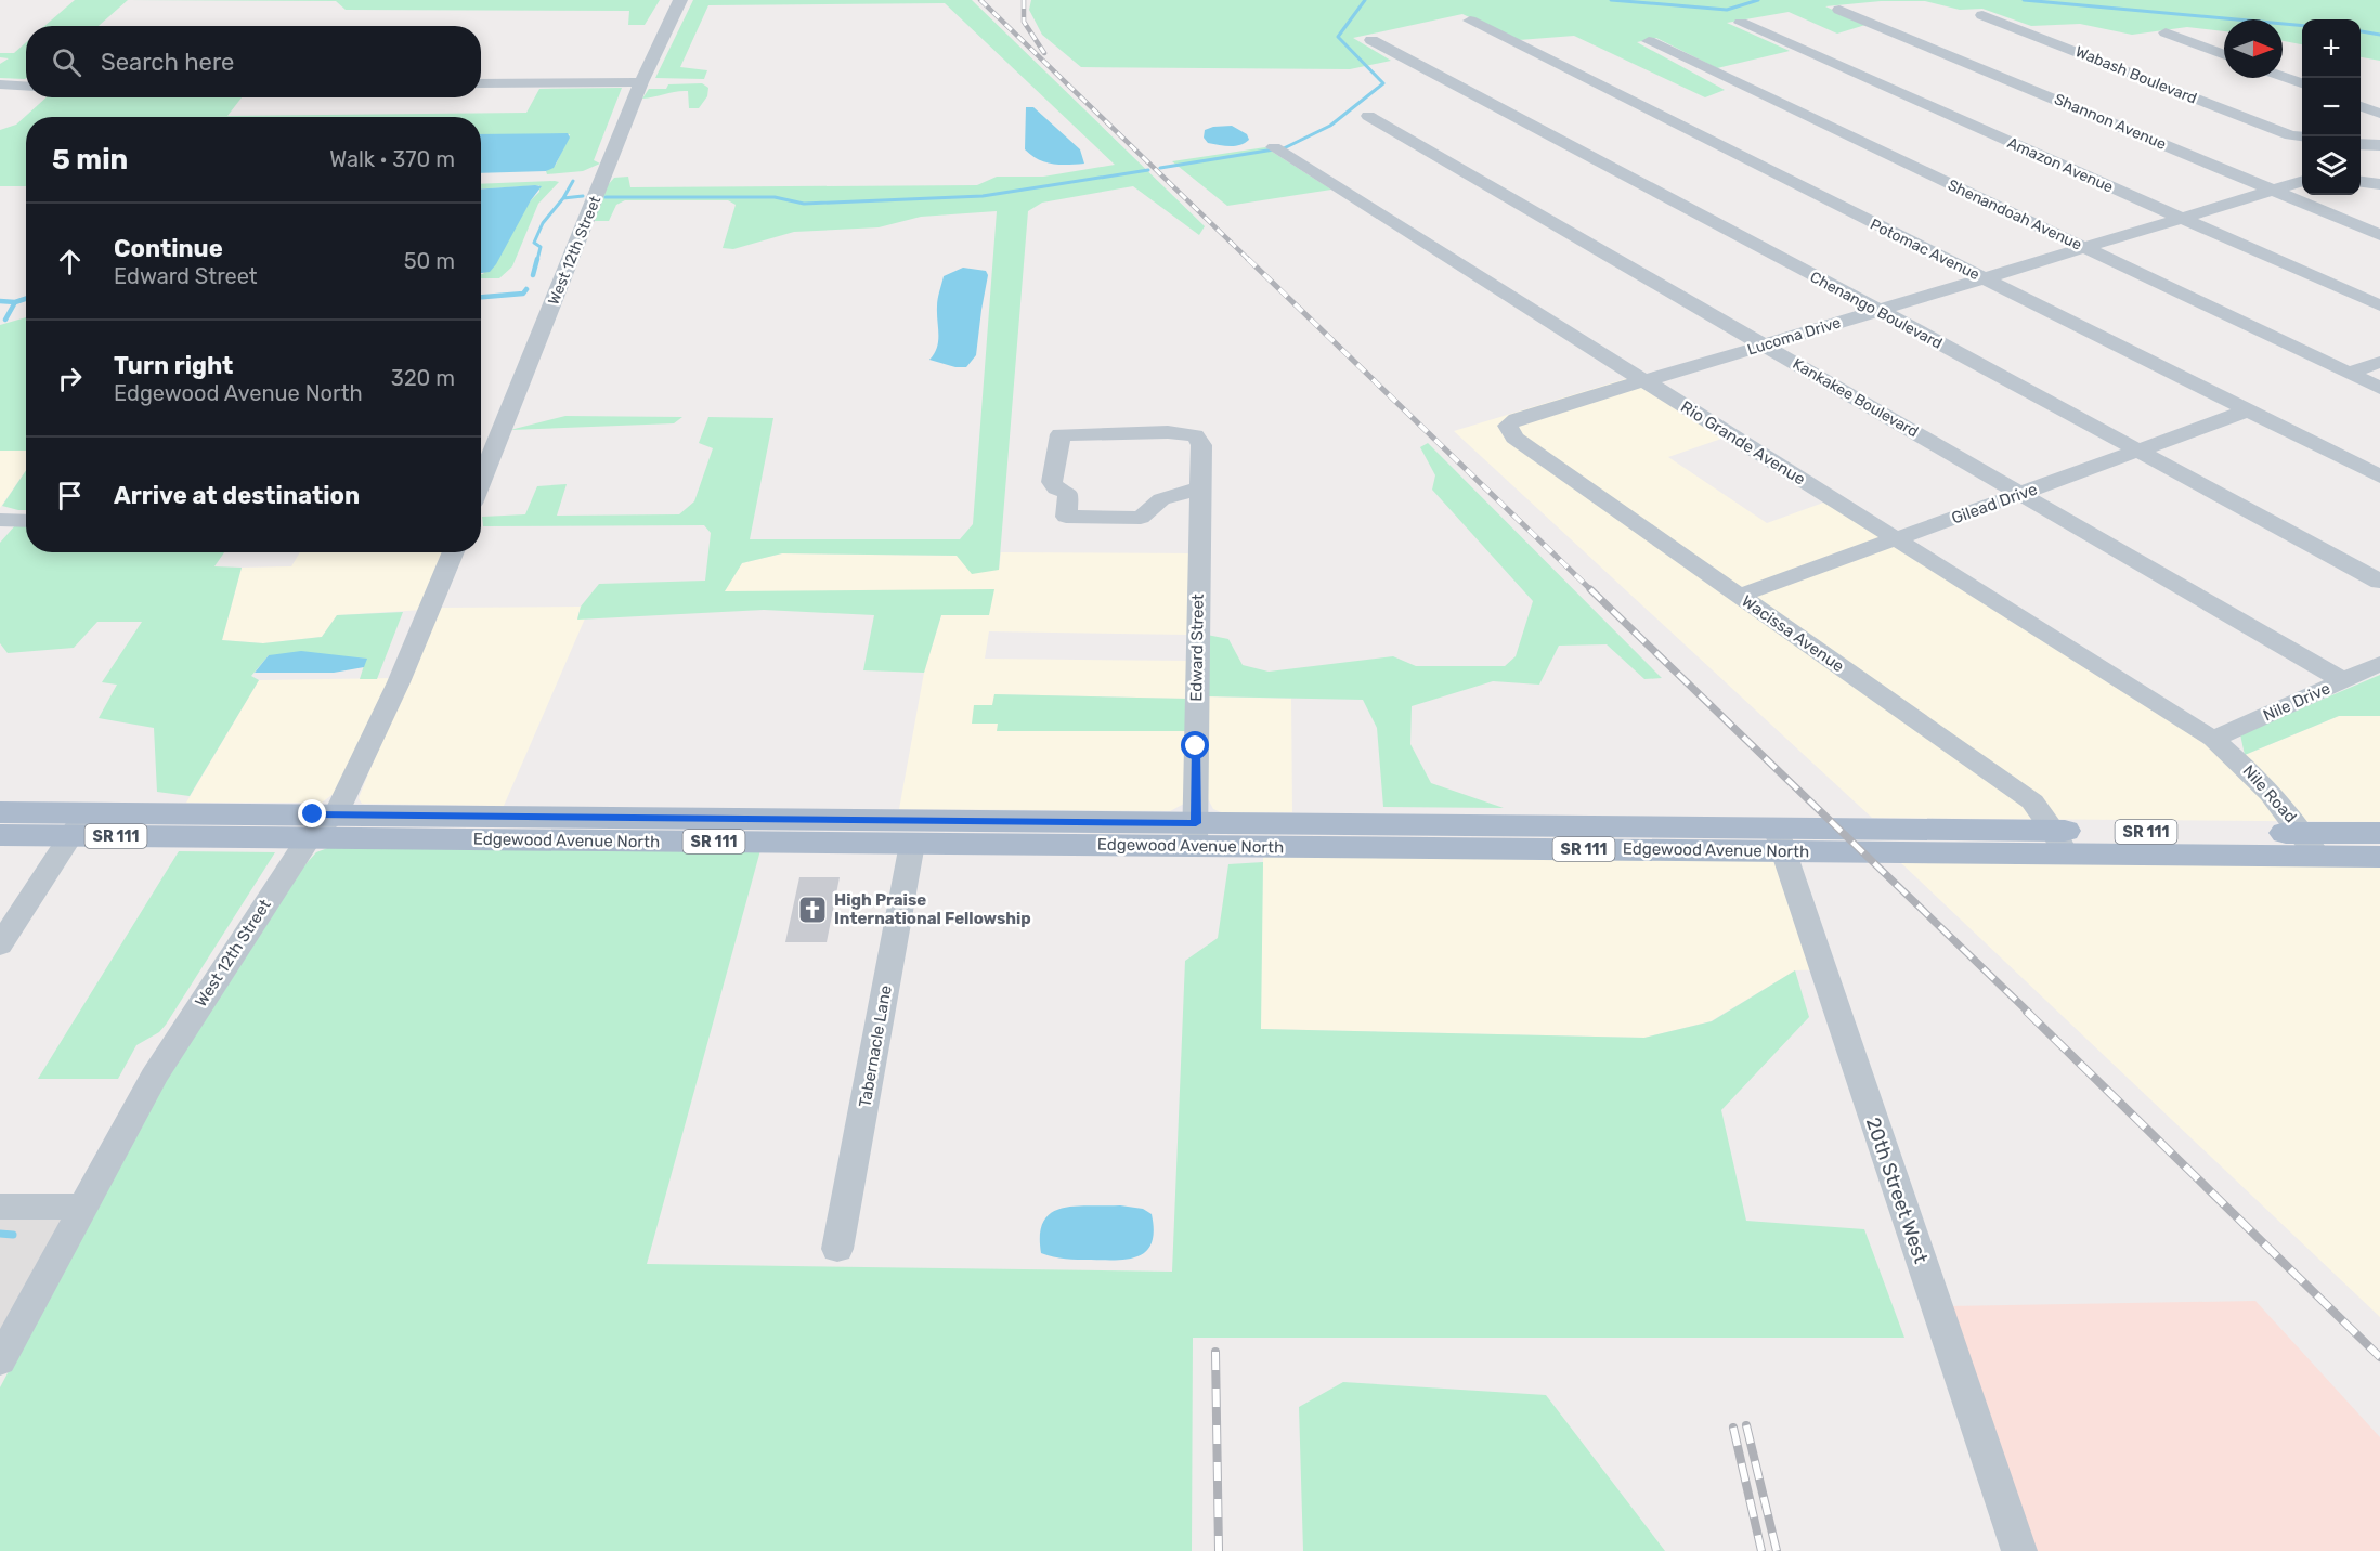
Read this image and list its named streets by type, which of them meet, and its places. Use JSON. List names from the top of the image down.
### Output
{
  "streets": {
    "main road": ["SR 111", "Edgewood Avenue North"],
    "street": [
      "Wabash Boulevard",
      "Shannon Avenue",
      "Amazon Avenue",
      "Shenandoah Avenue",
      "Potomac Avenue",
      "West 12th Street",
      "Chenango Boulevard",
      "Lucoma Drive",
      "Kankakee Boulevard",
      "Rio Grande Avenue",
      "Gilead Drive",
      "Wacissa Avenue",
      "Edward Street",
      "Nile Drive",
      "Nile Road",
      "Tabernacle Lane",
      "20th Street West"
    ]
  },
  "crossings": [
    ["Shannon Avenue", "Lucoma Drive"],
    ["Amazon Avenue", "Lucoma Drive"],
    ["Shenandoah Avenue", "Lucoma Drive"],
    ["Potomac Avenue", "Lucoma Drive"],
    ["Potomac Avenue", "Gilead Drive"],
    ["West 12th Street", "Edgewood Avenue North"],
    ["Chenango Boulevard", "Lucoma Drive"],
    ["Chenango Boulevard", "Gilead Drive"],
    ["Lucoma Drive", "Kankakee Boulevard"],
    ["Lucoma Drive", "Rio Grande Avenue"],
    ["Lucoma Drive", "Wacissa Avenue"],
    ["Kankakee Boulevard", "Gilead Drive"],
    ["Kankakee Boulevard", "Nile Drive"],
    ["Rio Grande Avenue", "Gilead Drive"],
    ["Rio Grande Avenue", "Nile Drive"],
    ["Rio Grande Avenue", "Nile Road"],
    ["Gilead Drive", "Wacissa Avenue"],
    ["Wacissa Avenue", "Edgewood Avenue North"],
    ["Edward Street", "Edgewood Avenue North"],
    ["Nile Drive", "Nile Road"],
    ["Nile Road", "Edgewood Avenue North"],
    ["Edgewood Avenue North", "Tabernacle Lane"],
    ["Edgewood Avenue North", "20th Street West"]
  ],
  "places": {
    "church": ["High Praise International Fellowship"]
  },
  "north": "right",
  "page": {
    "map_buttons": ["+", "−"],
    "search": "Search here",
    "heading": ["5 min", "Walk · 370 m"],
    "list": [
      ["Continue", "Edward Street", "50 m"],
      ["Turn right", "Edgewood Avenue North", "320 m"],
      "Arrive at destination"
    ]
  }
}
